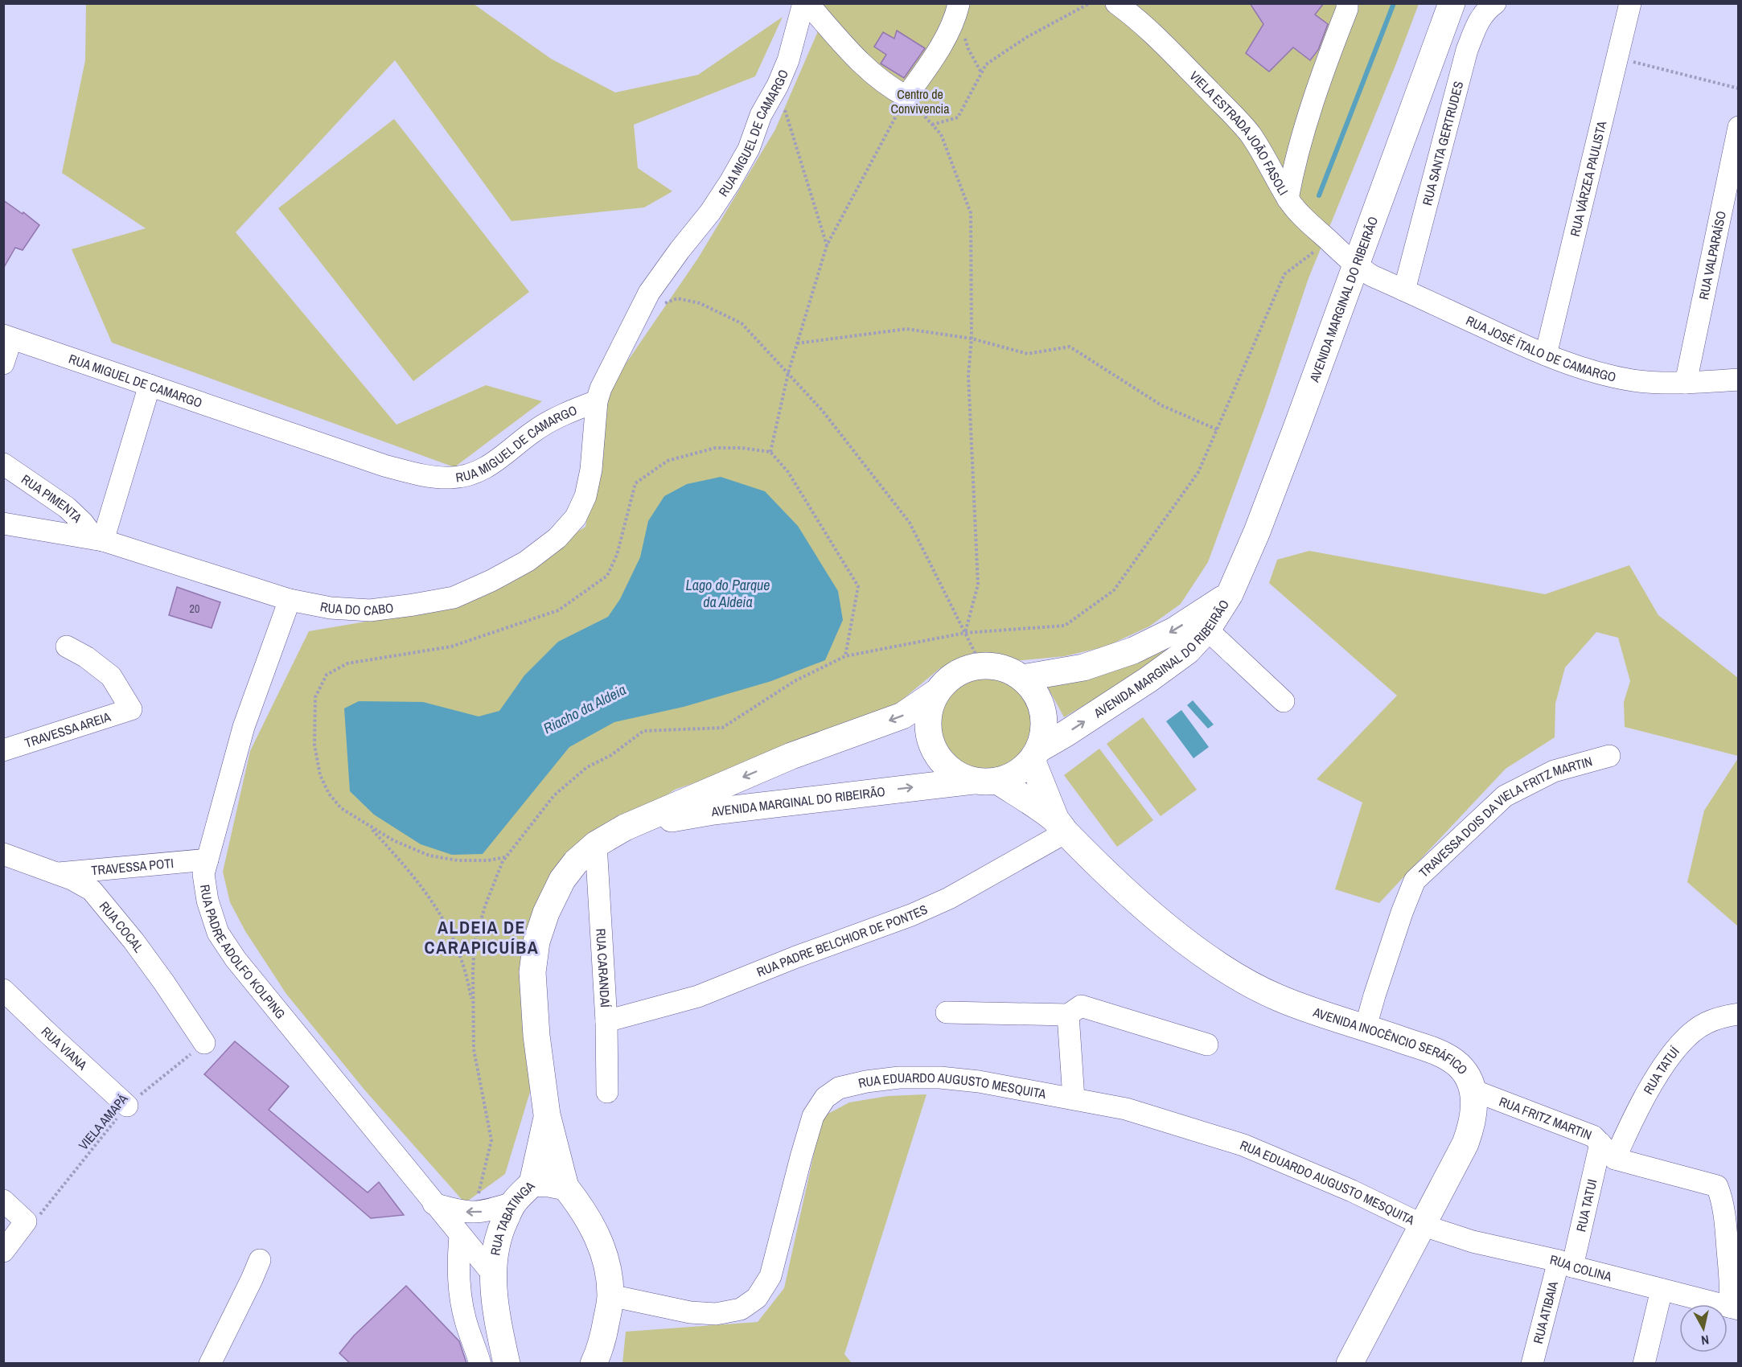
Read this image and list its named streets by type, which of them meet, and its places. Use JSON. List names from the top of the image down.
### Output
{
  "streets": {
    "main road": ["AVENIDA MARGINAL DO RIBEIRÃO", "AVENIDA INOCÊNCIO SERÁFICO", "RUA TABATINGA"],
    "street": [
      "RUA MIGUEL DE CAMARGO",
      "VIELA ESTRADA JOÃO FASOLI",
      "RUA SANTA GERTRUDES",
      "RUA VÁRZEA PAULISTA",
      "RUA VALPARAÍSO",
      "RUA JOSÉ ÍTALO DE CAMARGO",
      "RUA PIMENTA",
      "RUA DO CABO",
      "TRAVESSA AREIA",
      "TRAVESSA DOIS DA VIELA FRITZ MARTIN",
      "TRAVESSA POTI",
      "RUA COCAL",
      "RUA PADRE BELCHIOR DE PONTES",
      "RUA PADRE ADOLFO KOLPING",
      "RUA CARANDAÍ",
      "RUA VIANA",
      "RUA TATUÍ",
      "RUA EDUARDO AUGUSTO MESQUITA",
      "RUA FRITZ MARTIN",
      "RUA TATUI",
      "RUA COLINA",
      "RUA ATIBAIA"
    ],
    "path": ["VIELA AMAPÁ"]
  },
  "crossings": [
    ["RUA MIGUEL DE CAMARGO", "RUA DO CABO"],
    ["VIELA ESTRADA JOÃO FASOLI", "AVENIDA MARGINAL DO RIBEIRÃO"],
    ["VIELA ESTRADA JOÃO FASOLI", "RUA JOSÉ ÍTALO DE CAMARGO"],
    ["RUA SANTA GERTRUDES", "RUA JOSÉ ÍTALO DE CAMARGO"],
    ["RUA VÁRZEA PAULISTA", "RUA JOSÉ ÍTALO DE CAMARGO"],
    ["RUA VALPARAÍSO", "RUA JOSÉ ÍTALO DE CAMARGO"],
    ["AVENIDA MARGINAL DO RIBEIRÃO", "RUA JOSÉ ÍTALO DE CAMARGO"],
    ["AVENIDA MARGINAL DO RIBEIRÃO", "RUA CARANDAÍ"],
    ["AVENIDA MARGINAL DO RIBEIRÃO", "AVENIDA INOCÊNCIO SERÁFICO"],
    ["AVENIDA MARGINAL DO RIBEIRÃO", "RUA TABATINGA"],
    ["RUA PIMENTA", "RUA DO CABO"],
    ["RUA DO CABO", "RUA PADRE ADOLFO KOLPING"],
    ["TRAVESSA DOIS DA VIELA FRITZ MARTIN", "AVENIDA INOCÊNCIO SERÁFICO"],
    ["TRAVESSA POTI", "RUA COCAL"],
    ["TRAVESSA POTI", "RUA PADRE ADOLFO KOLPING"],
    ["RUA COCAL", "VIELA AMAPÁ"],
    ["RUA PADRE BELCHIOR DE PONTES", "RUA CARANDAÍ"],
    ["RUA PADRE BELCHIOR DE PONTES", "AVENIDA INOCÊNCIO SERÁFICO"],
    ["RUA PADRE ADOLFO KOLPING", "RUA TABATINGA"],
    ["AVENIDA INOCÊNCIO SERÁFICO", "RUA EDUARDO AUGUSTO MESQUITA"],
    ["AVENIDA INOCÊNCIO SERÁFICO", "RUA FRITZ MARTIN"],
    ["AVENIDA INOCÊNCIO SERÁFICO", "RUA COLINA"],
    ["RUA VIANA", "VIELA AMAPÁ"],
    ["RUA TATUÍ", "RUA FRITZ MARTIN"],
    ["RUA TATUÍ", "RUA TATUI"],
    ["RUA EDUARDO AUGUSTO MESQUITA", "RUA COLINA"],
    ["RUA FRITZ MARTIN", "RUA TATUI"],
    ["RUA FRITZ MARTIN", "RUA COLINA"],
    ["RUA TATUI", "RUA COLINA"],
    ["RUA TATUI", "RUA ATIBAIA"],
    ["RUA COLINA", "RUA ATIBAIA"]
  ],
  "districts": ["ALDEIA DE CARAPICUÍBA"],
  "water": ["Lago do Parque da Aldeia", "Riacho da Aldeia"],
  "parks": ["Centro de Convivencia"],
  "house_numbers": ["20"],
  "north": "bottom"
}
